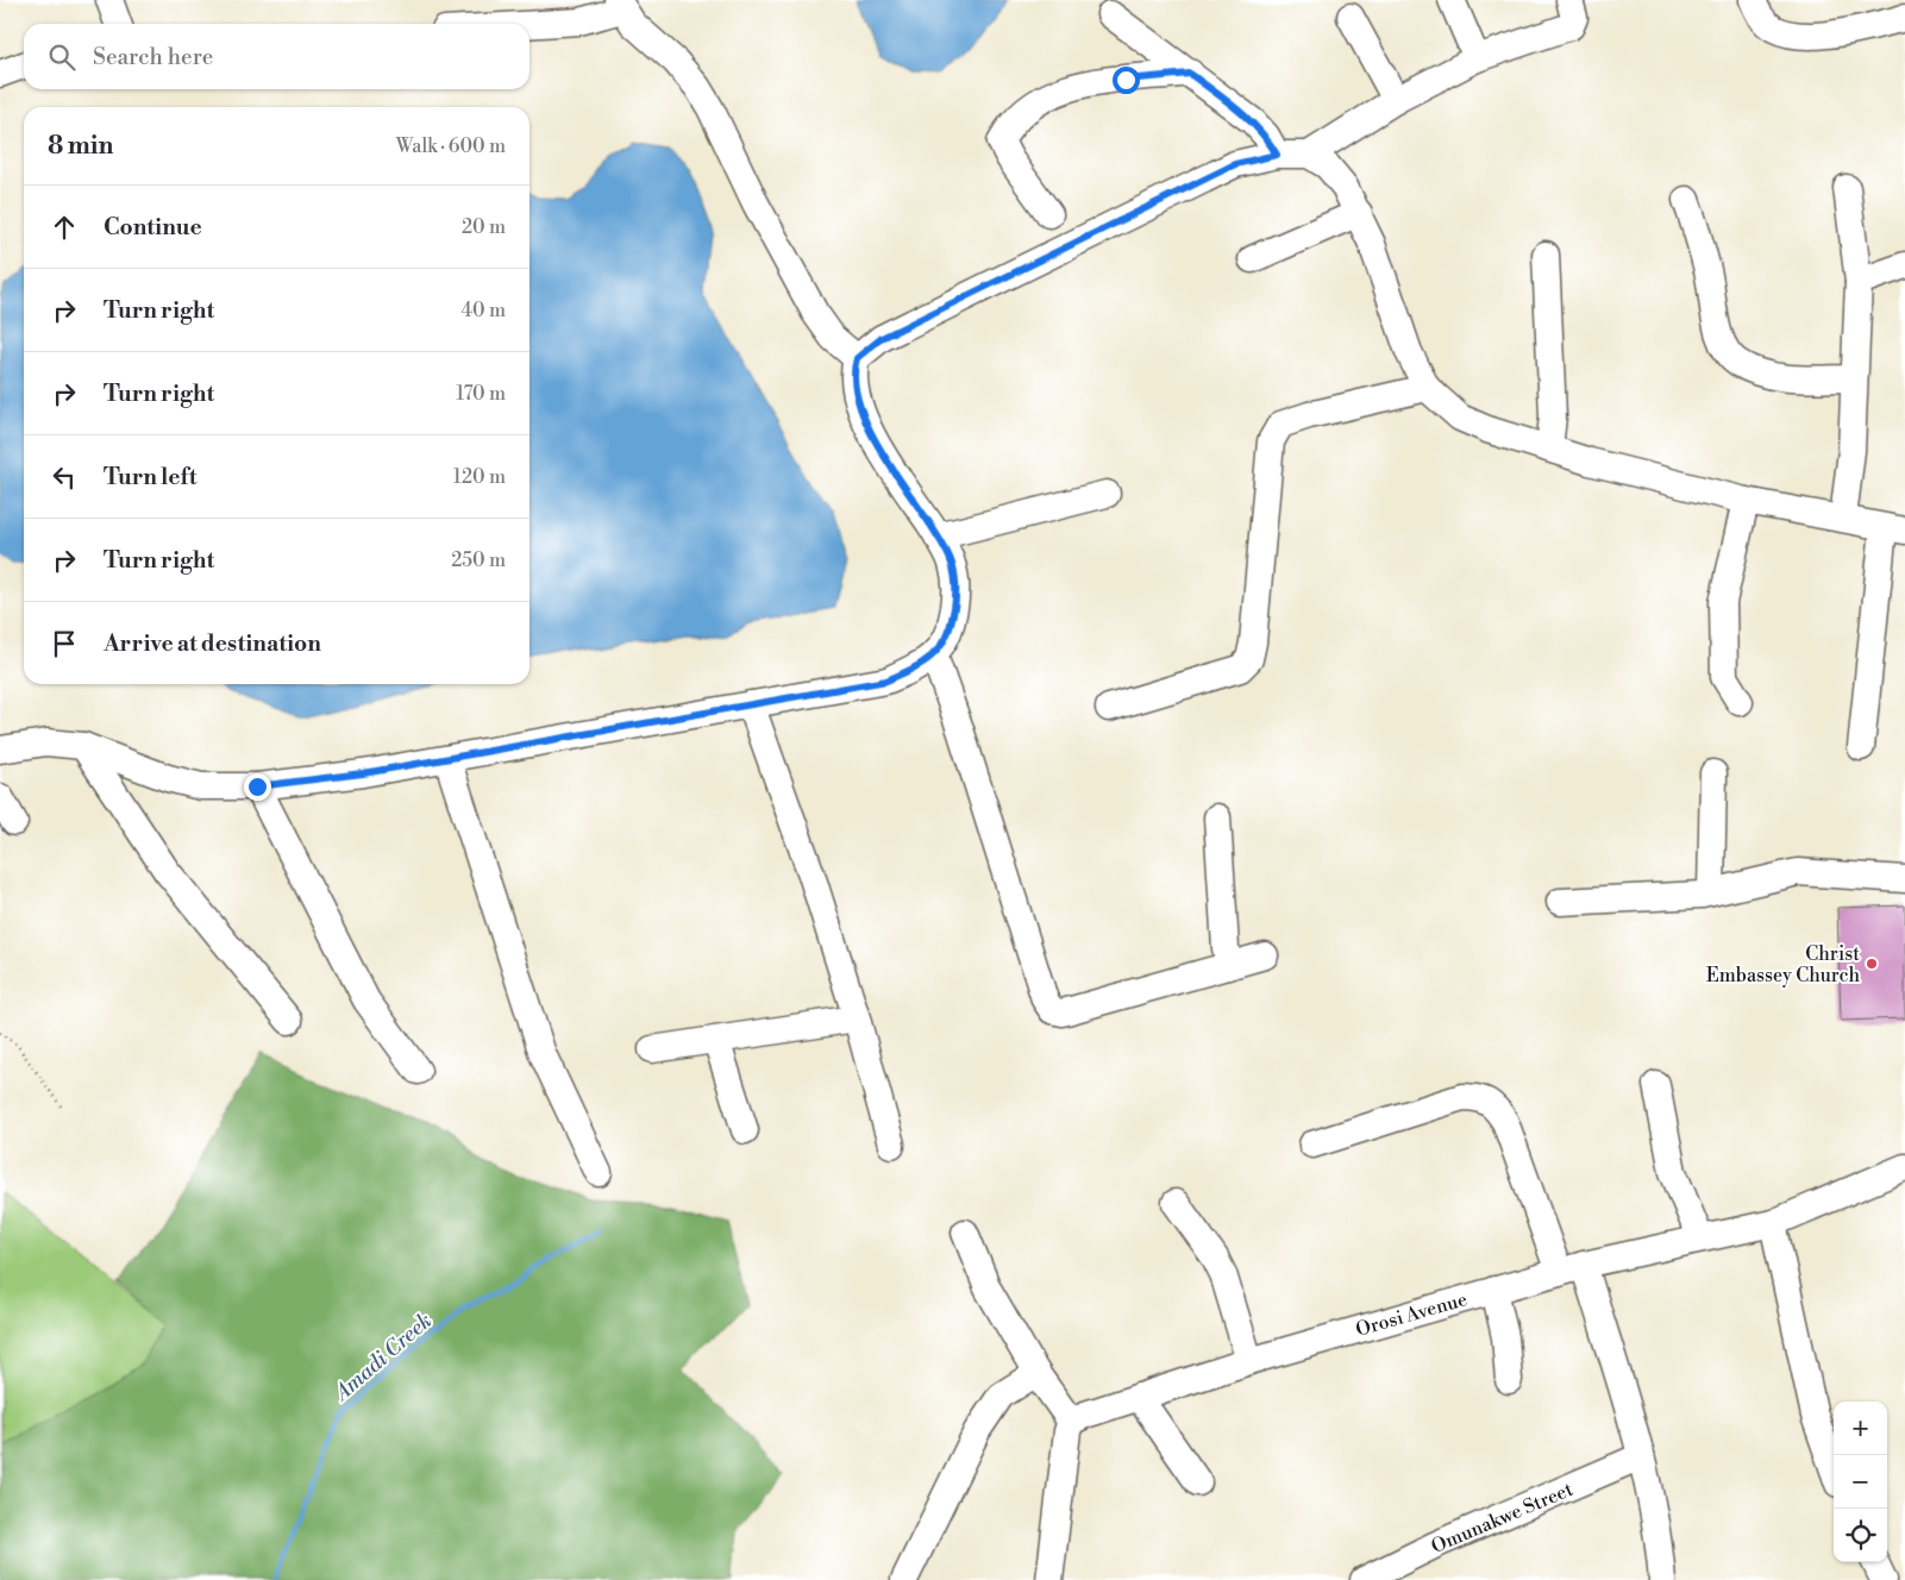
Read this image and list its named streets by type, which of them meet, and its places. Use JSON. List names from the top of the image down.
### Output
{
  "streets": {
    "street": ["Orosi Avenue", "Omunakwe Street"]
  },
  "water": ["Amadi Creek"],
  "places": ["Christ Embassey Church"],
  "page": {
    "search": "Search here",
    "heading": ["8 min", "Walk · 600 m"],
    "list": [
      ["Continue", "20 m"],
      ["Turn right", "40 m"],
      ["Turn right", "170 m"],
      ["Turn left", "120 m"],
      ["Turn right", "250 m"],
      "Arrive at destination"
    ],
    "map_buttons": ["+", "−"]
  }
}
